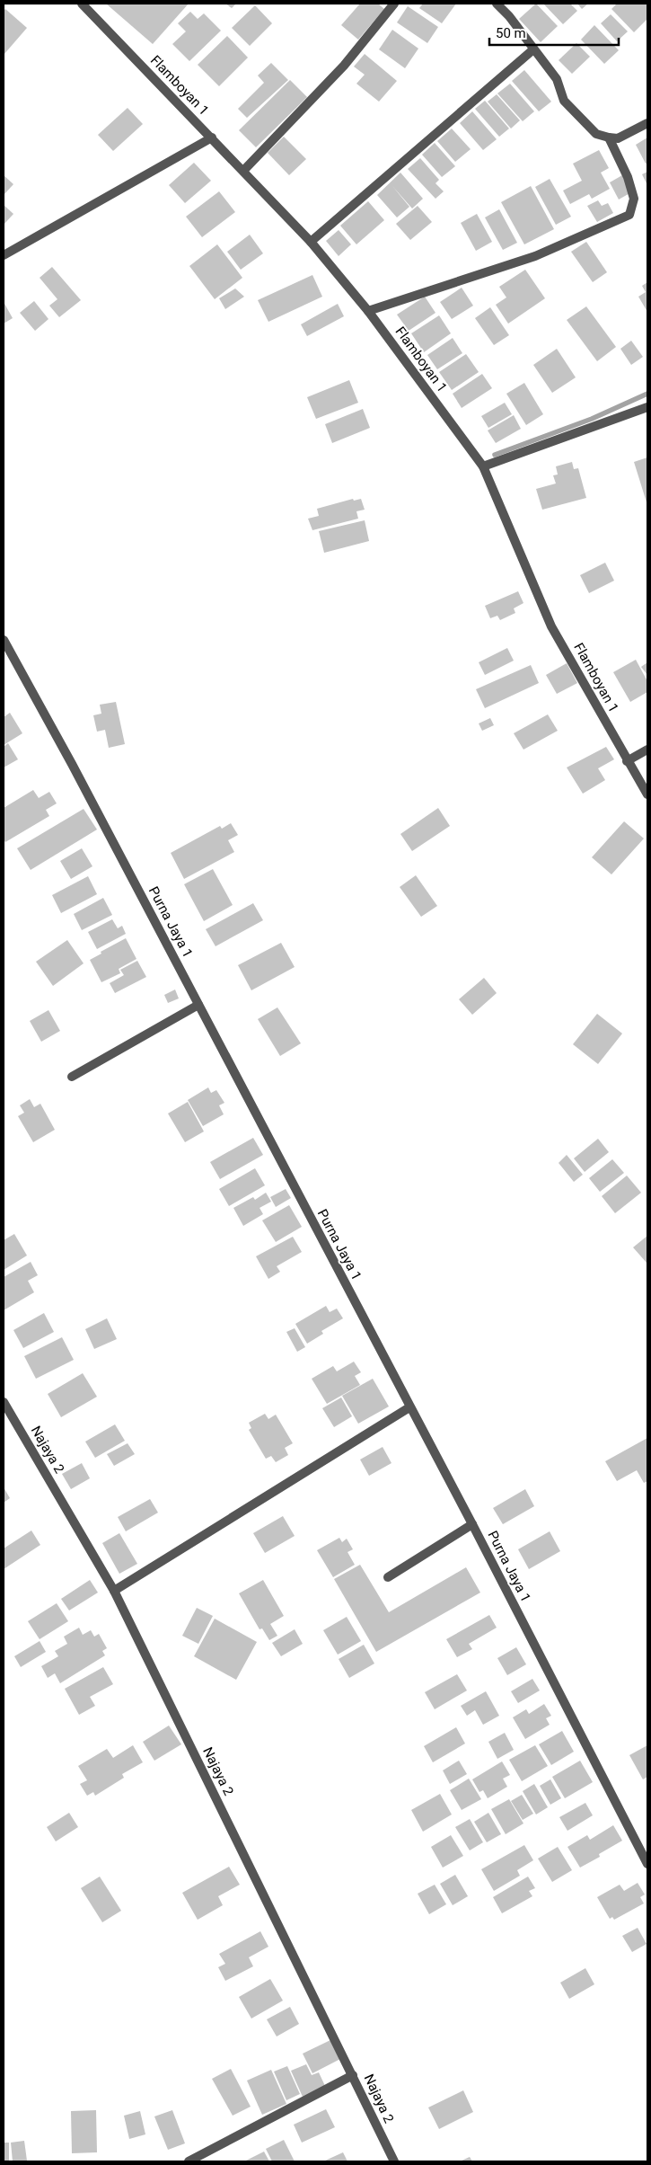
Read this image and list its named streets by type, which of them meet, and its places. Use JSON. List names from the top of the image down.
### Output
{
  "streets": {
    "street": ["Flamboyan 1", "Purna Jaya 1", "Najaya 2"]
  },
  "scale_bar": "50 m"
}
